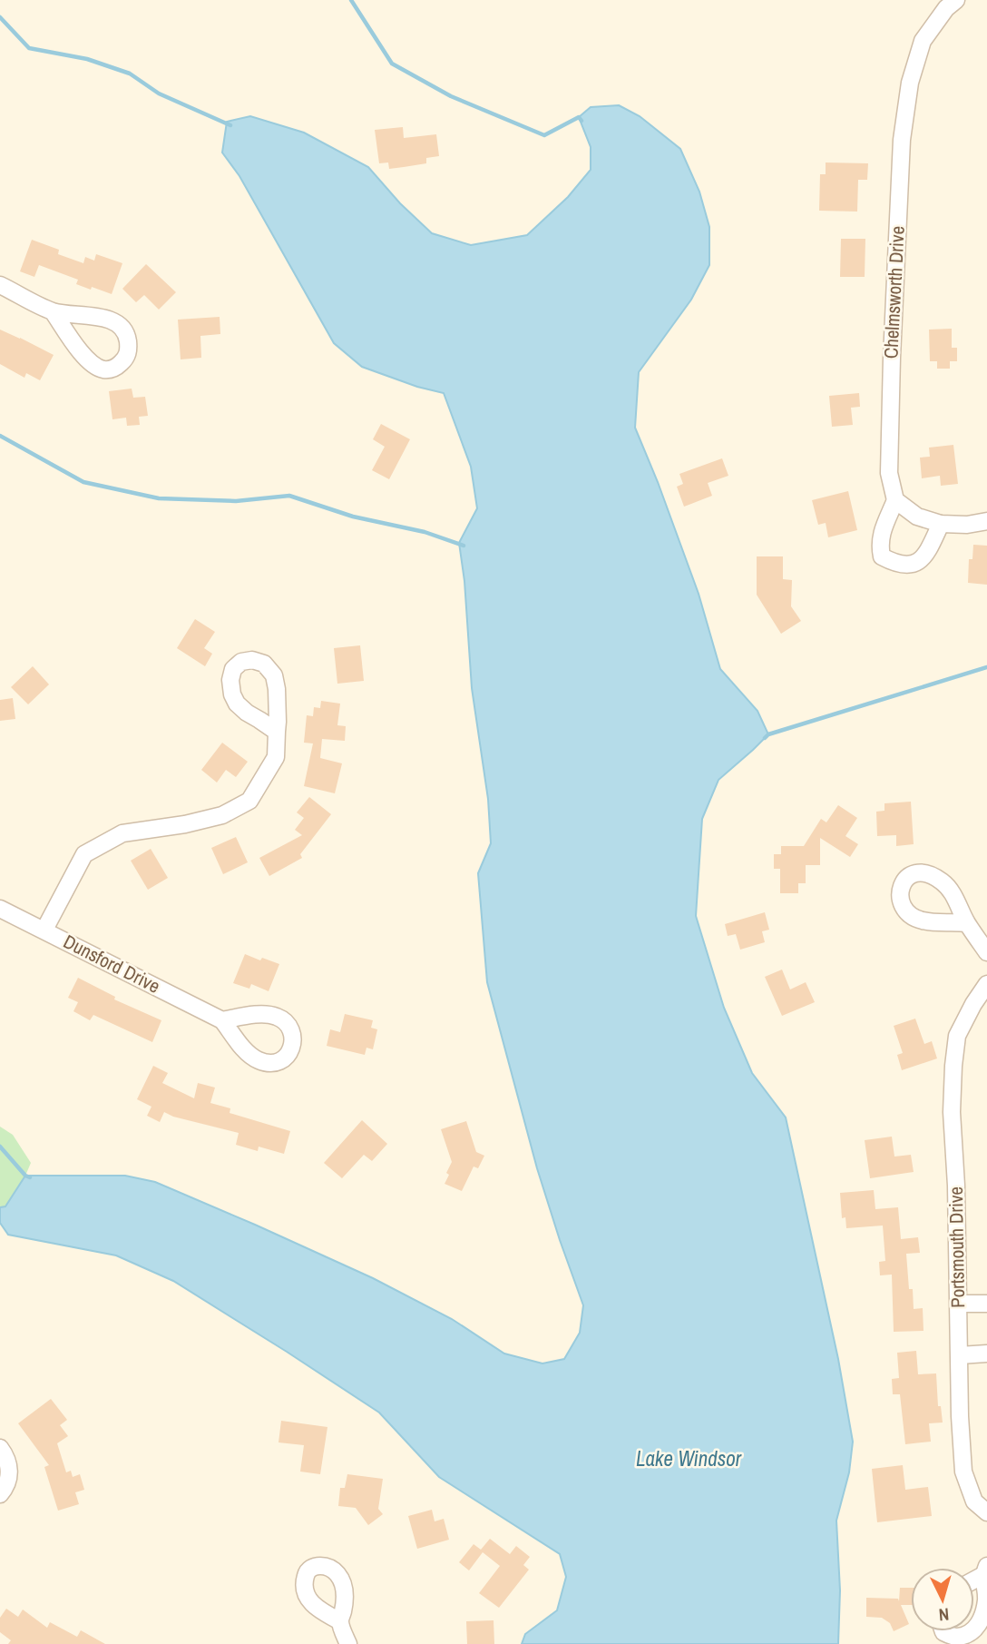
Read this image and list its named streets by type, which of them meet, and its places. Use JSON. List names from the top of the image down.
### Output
{
  "streets": {
    "street": ["Chelmsworth Drive", "Dunsford Drive", "Portsmouth Drive"]
  },
  "water": ["Lake Windsor"],
  "north": "bottom"
}
